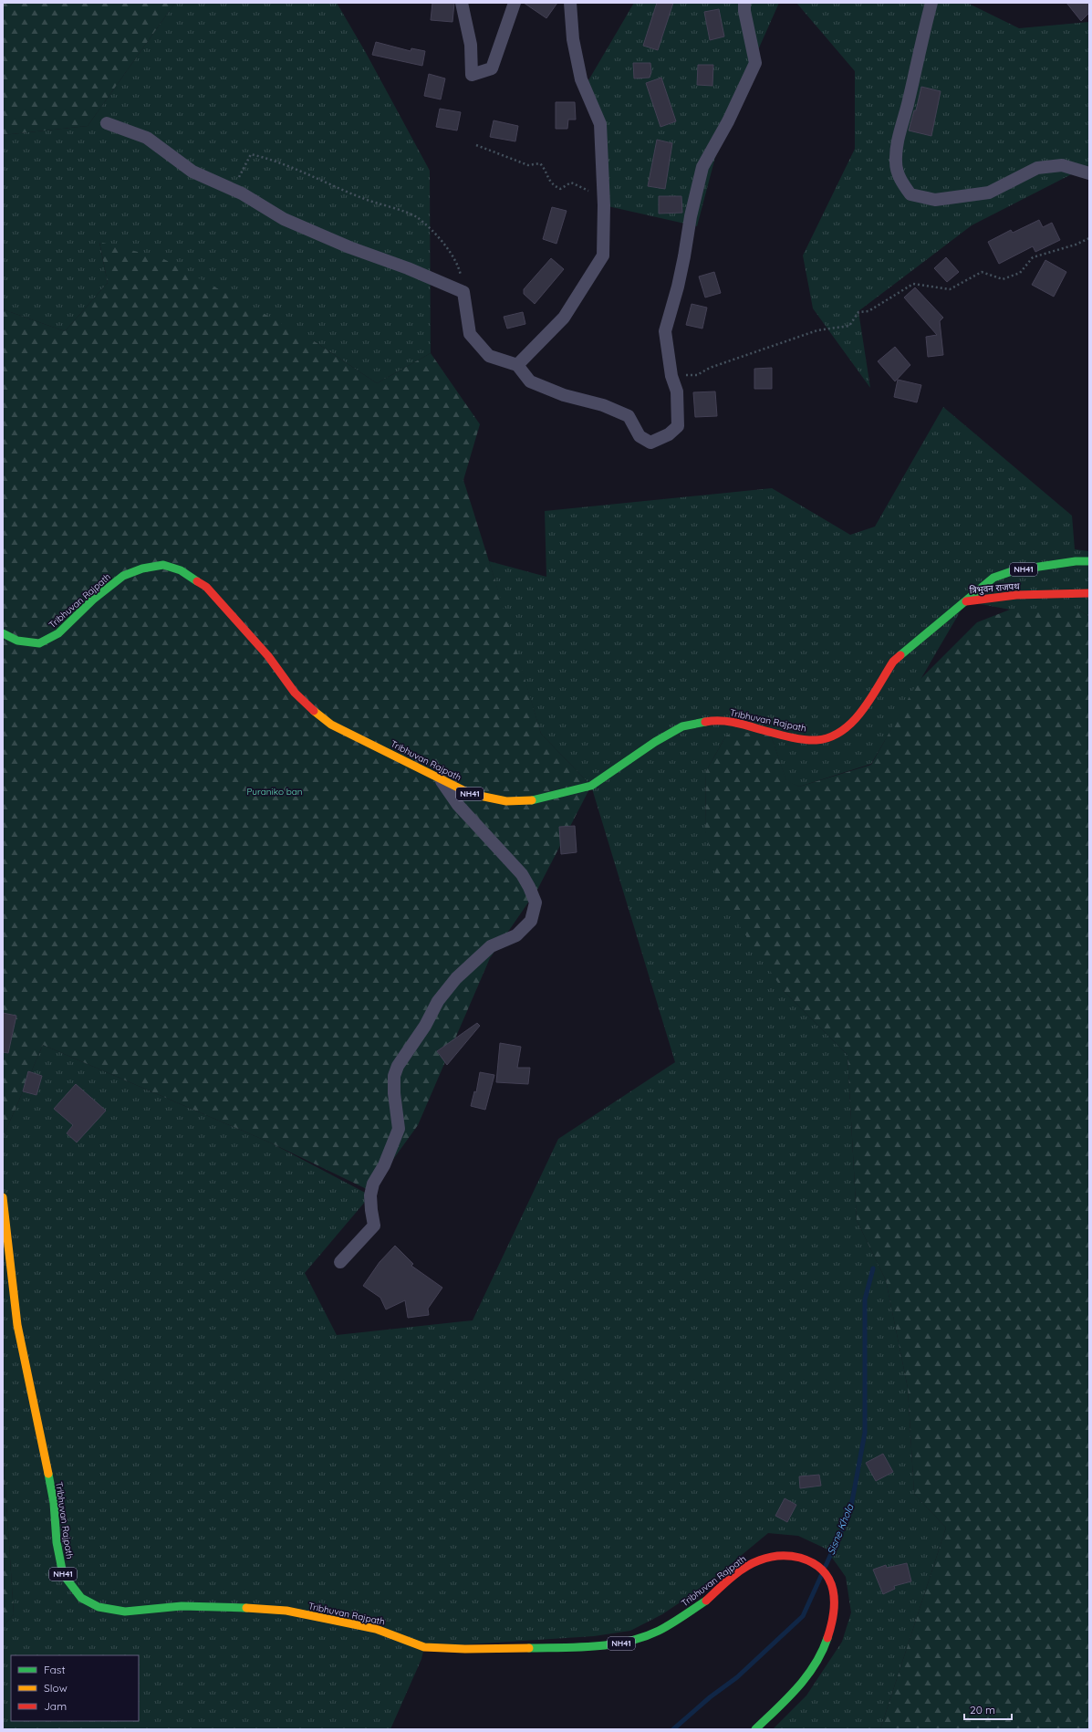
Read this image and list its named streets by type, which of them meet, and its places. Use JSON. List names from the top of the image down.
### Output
{
  "streets": {
    "highway": ["NH41", "त्रिभुवन राजपथ", "Tribhuvan Rajpath"]
  },
  "crossings": [
    ["त्रिभुवन राजपथ", "Tribhuvan Rajpath"]
  ],
  "water": ["Sisne Khola"],
  "parks": ["Puraniko ban"],
  "legend": ["Fast", "Slow", "Jam"],
  "scale_bar": "20 m"
}
